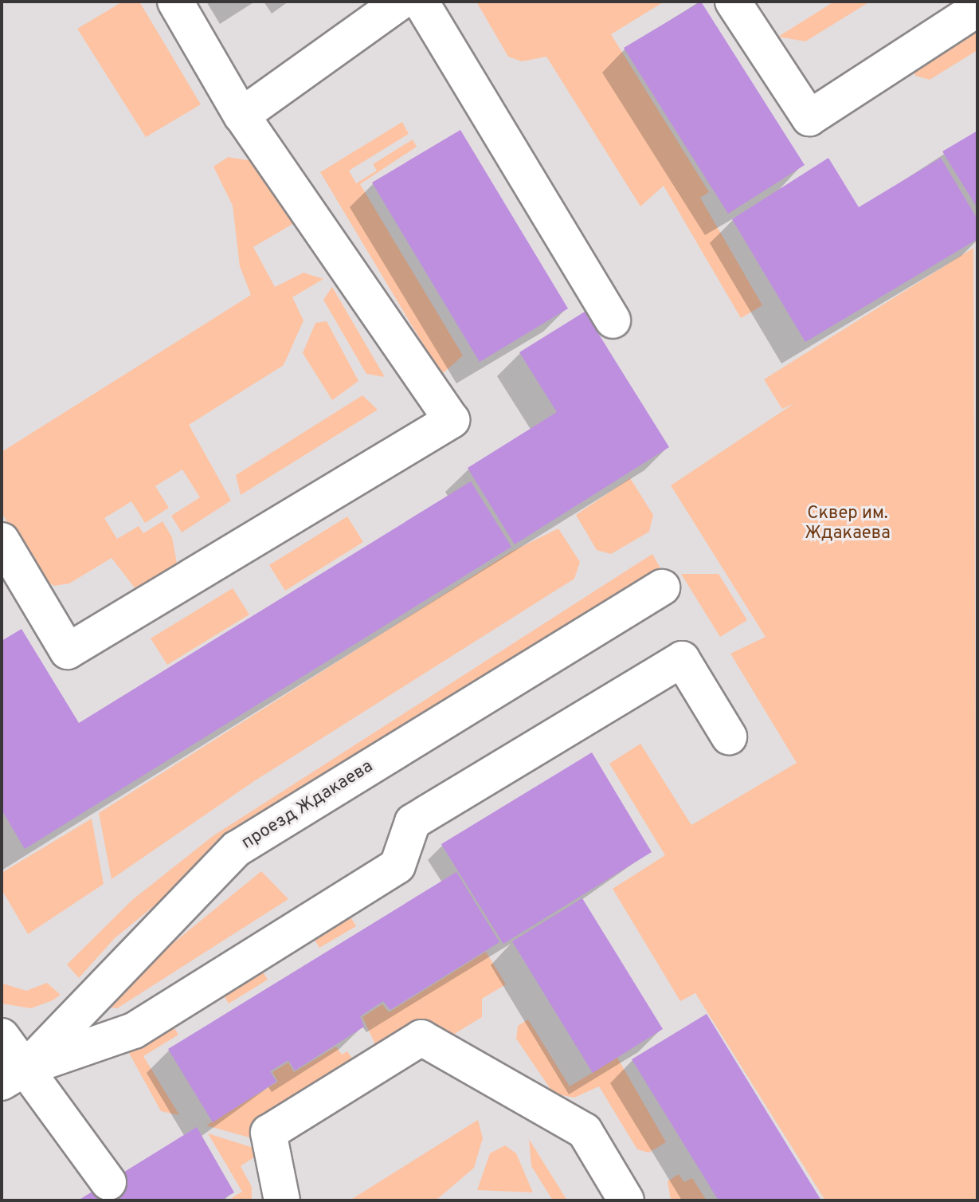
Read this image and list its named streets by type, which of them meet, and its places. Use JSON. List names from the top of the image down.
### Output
{
  "streets": {
    "street": ["проезд Ждакаева"]
  },
  "parks": ["Сквер им. Ждакаева"]
}
